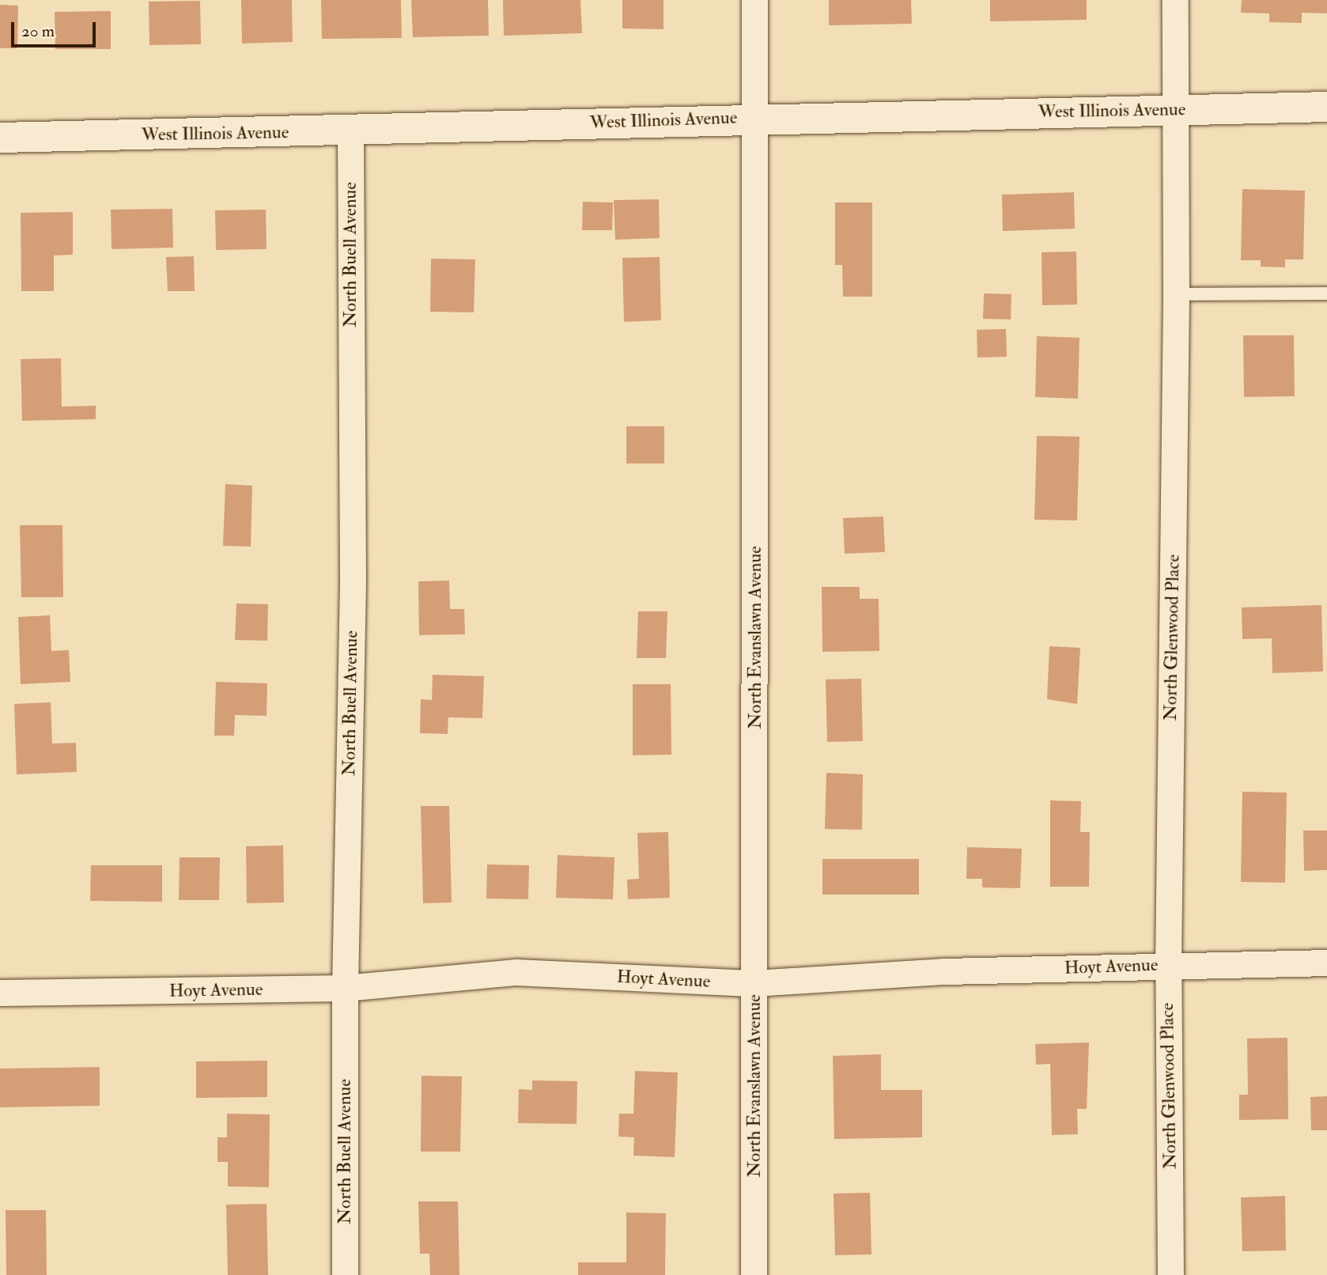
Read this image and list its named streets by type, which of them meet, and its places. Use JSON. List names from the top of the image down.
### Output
{
  "streets": {
    "street": [
      "West Illinois Avenue",
      "North Buell Avenue",
      "North Evanslawn Avenue",
      "North Glenwood Place",
      "Hoyt Avenue"
    ]
  },
  "crossings": [
    ["West Illinois Avenue", "North Buell Avenue"],
    ["West Illinois Avenue", "North Evanslawn Avenue"],
    ["West Illinois Avenue", "North Glenwood Place"],
    ["North Buell Avenue", "Hoyt Avenue"],
    ["North Evanslawn Avenue", "Hoyt Avenue"],
    ["North Glenwood Place", "Hoyt Avenue"]
  ],
  "scale_bar": "20 m"
}
